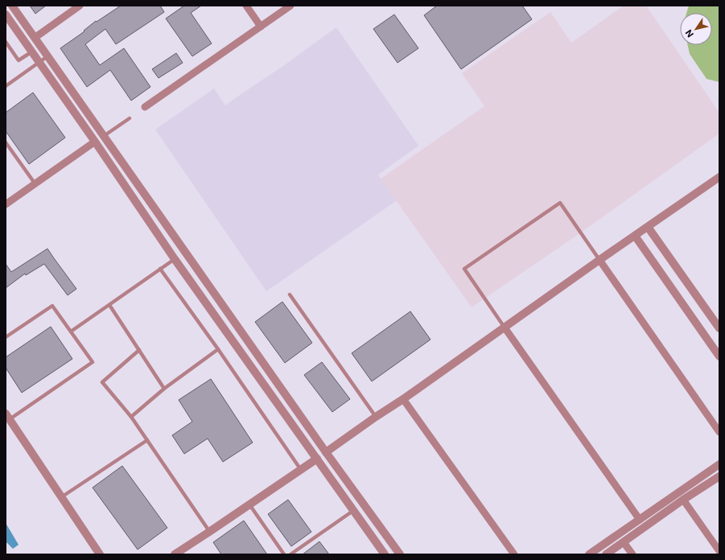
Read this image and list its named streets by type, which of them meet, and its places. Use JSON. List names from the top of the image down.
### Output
{
  "north": "bottom left"
}
